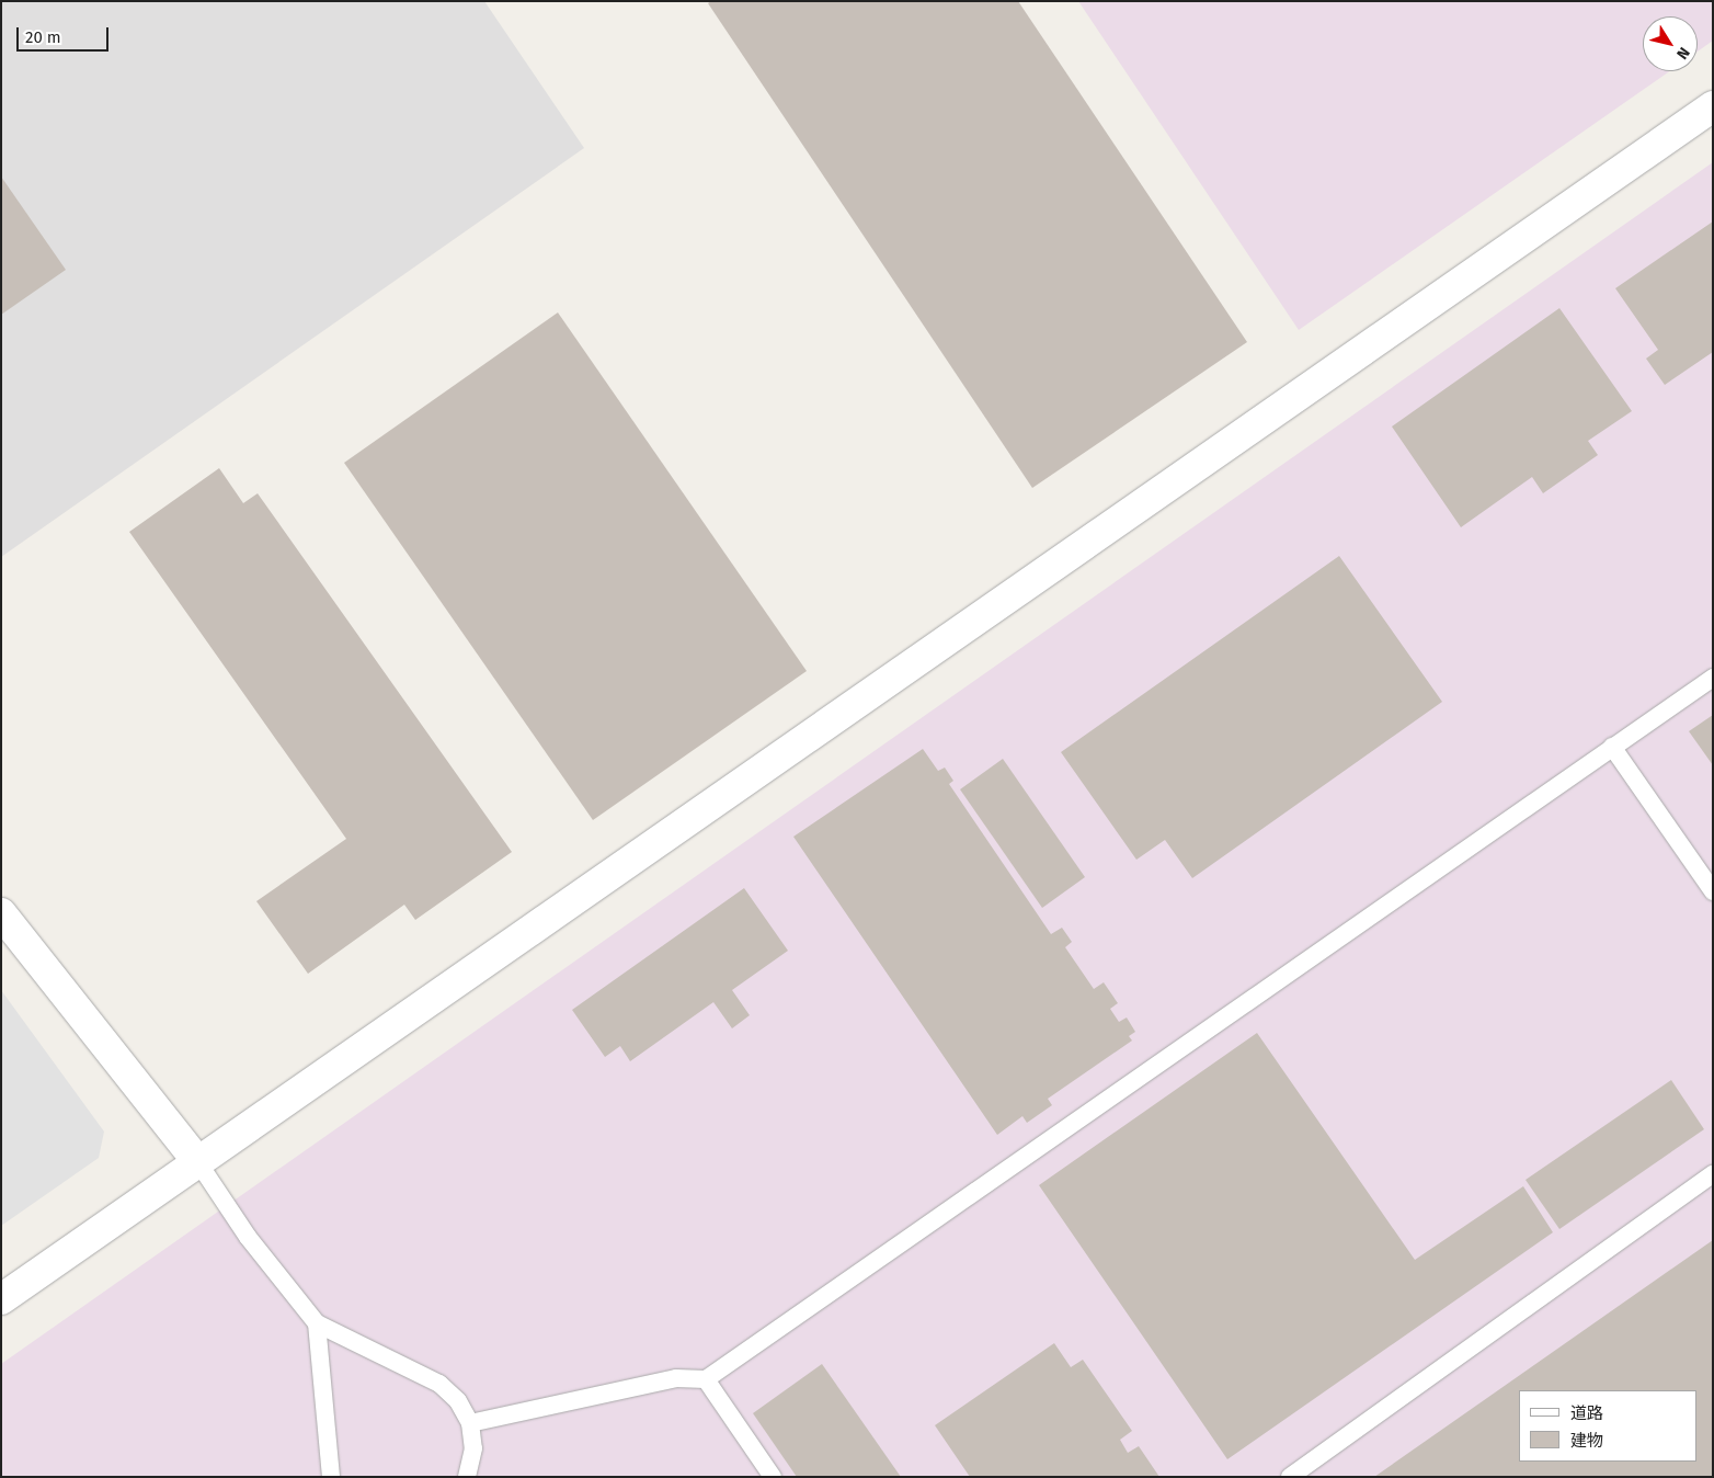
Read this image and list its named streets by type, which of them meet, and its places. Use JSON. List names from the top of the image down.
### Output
{
  "legend": ["道路", "建物"],
  "scale_bar": "20 m",
  "north": "bottom right"
}
